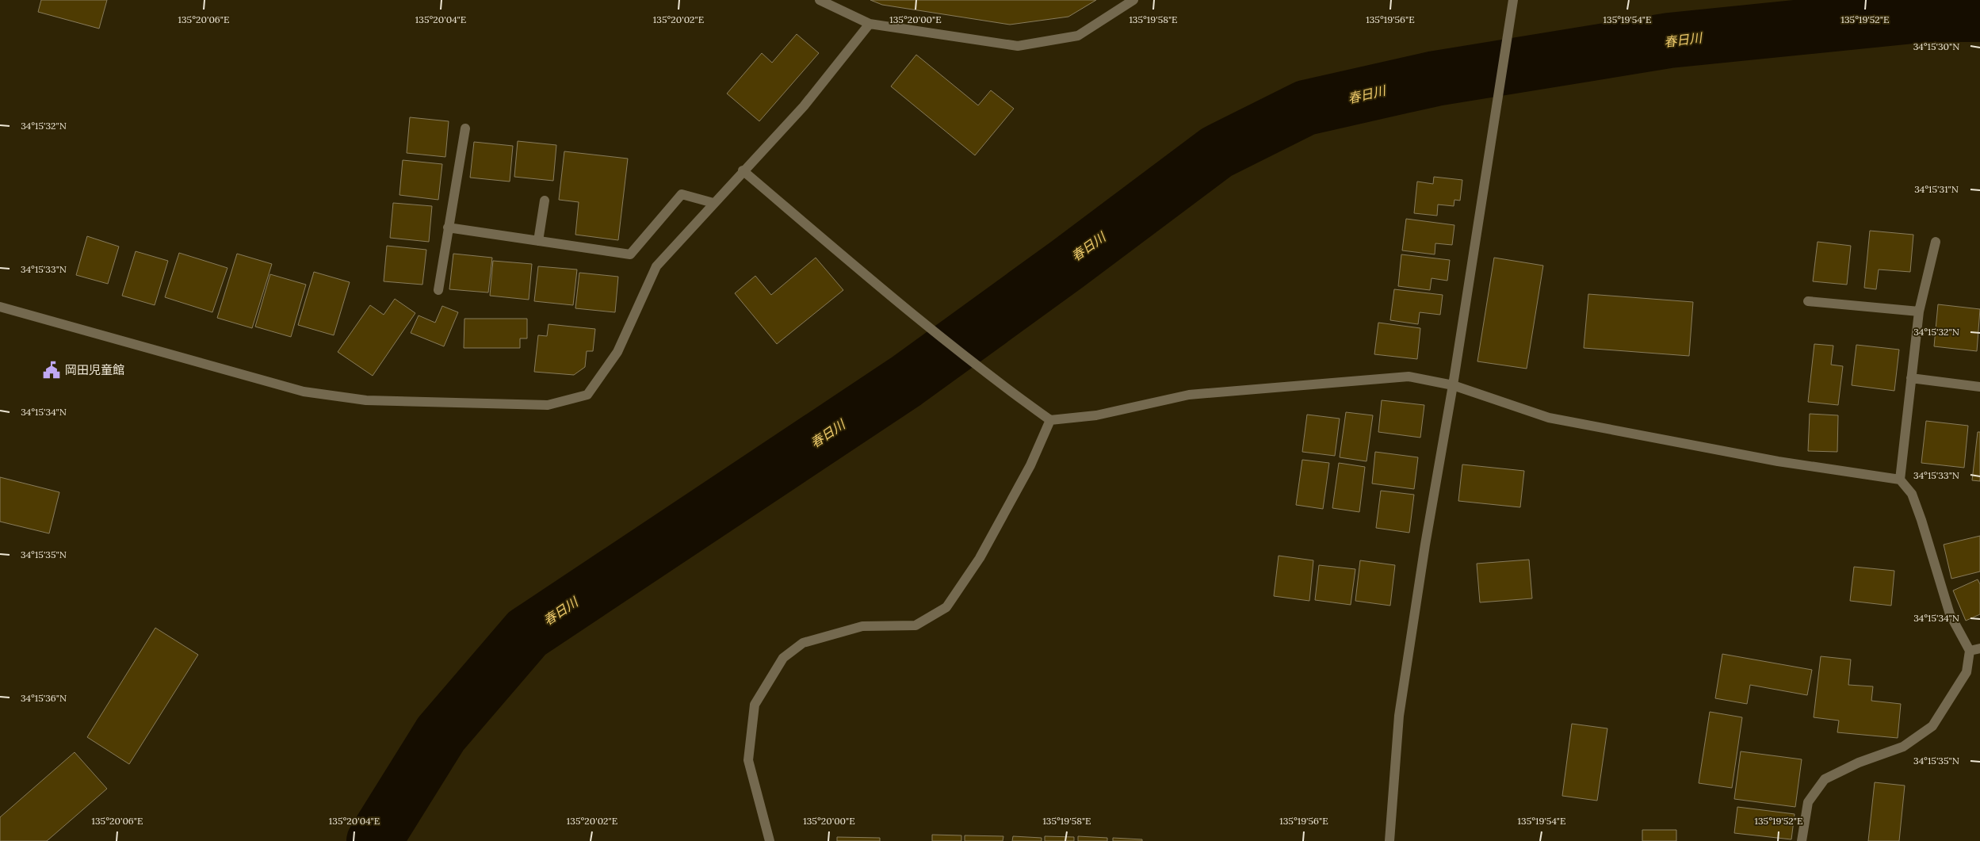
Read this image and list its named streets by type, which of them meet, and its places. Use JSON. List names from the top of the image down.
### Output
{
  "water": ["春日川"],
  "places": {
    "public building": ["岡田児童館"]
  },
  "coordinates": [
    "135°20'06\"E",
    "135°20'04\"E",
    "135°20'02\"E",
    "135°20'00\"E",
    "135°19'58\"E",
    "135°19'56\"E",
    "135°19'54\"E",
    "135°19'52\"E",
    "34°15'30\"N",
    "34°15'32\"N",
    "34°15'31\"N",
    "34°15'33\"N",
    "34°15'34\"N",
    "34°15'35\"N",
    "34°15'36\"N"
  ]
}
